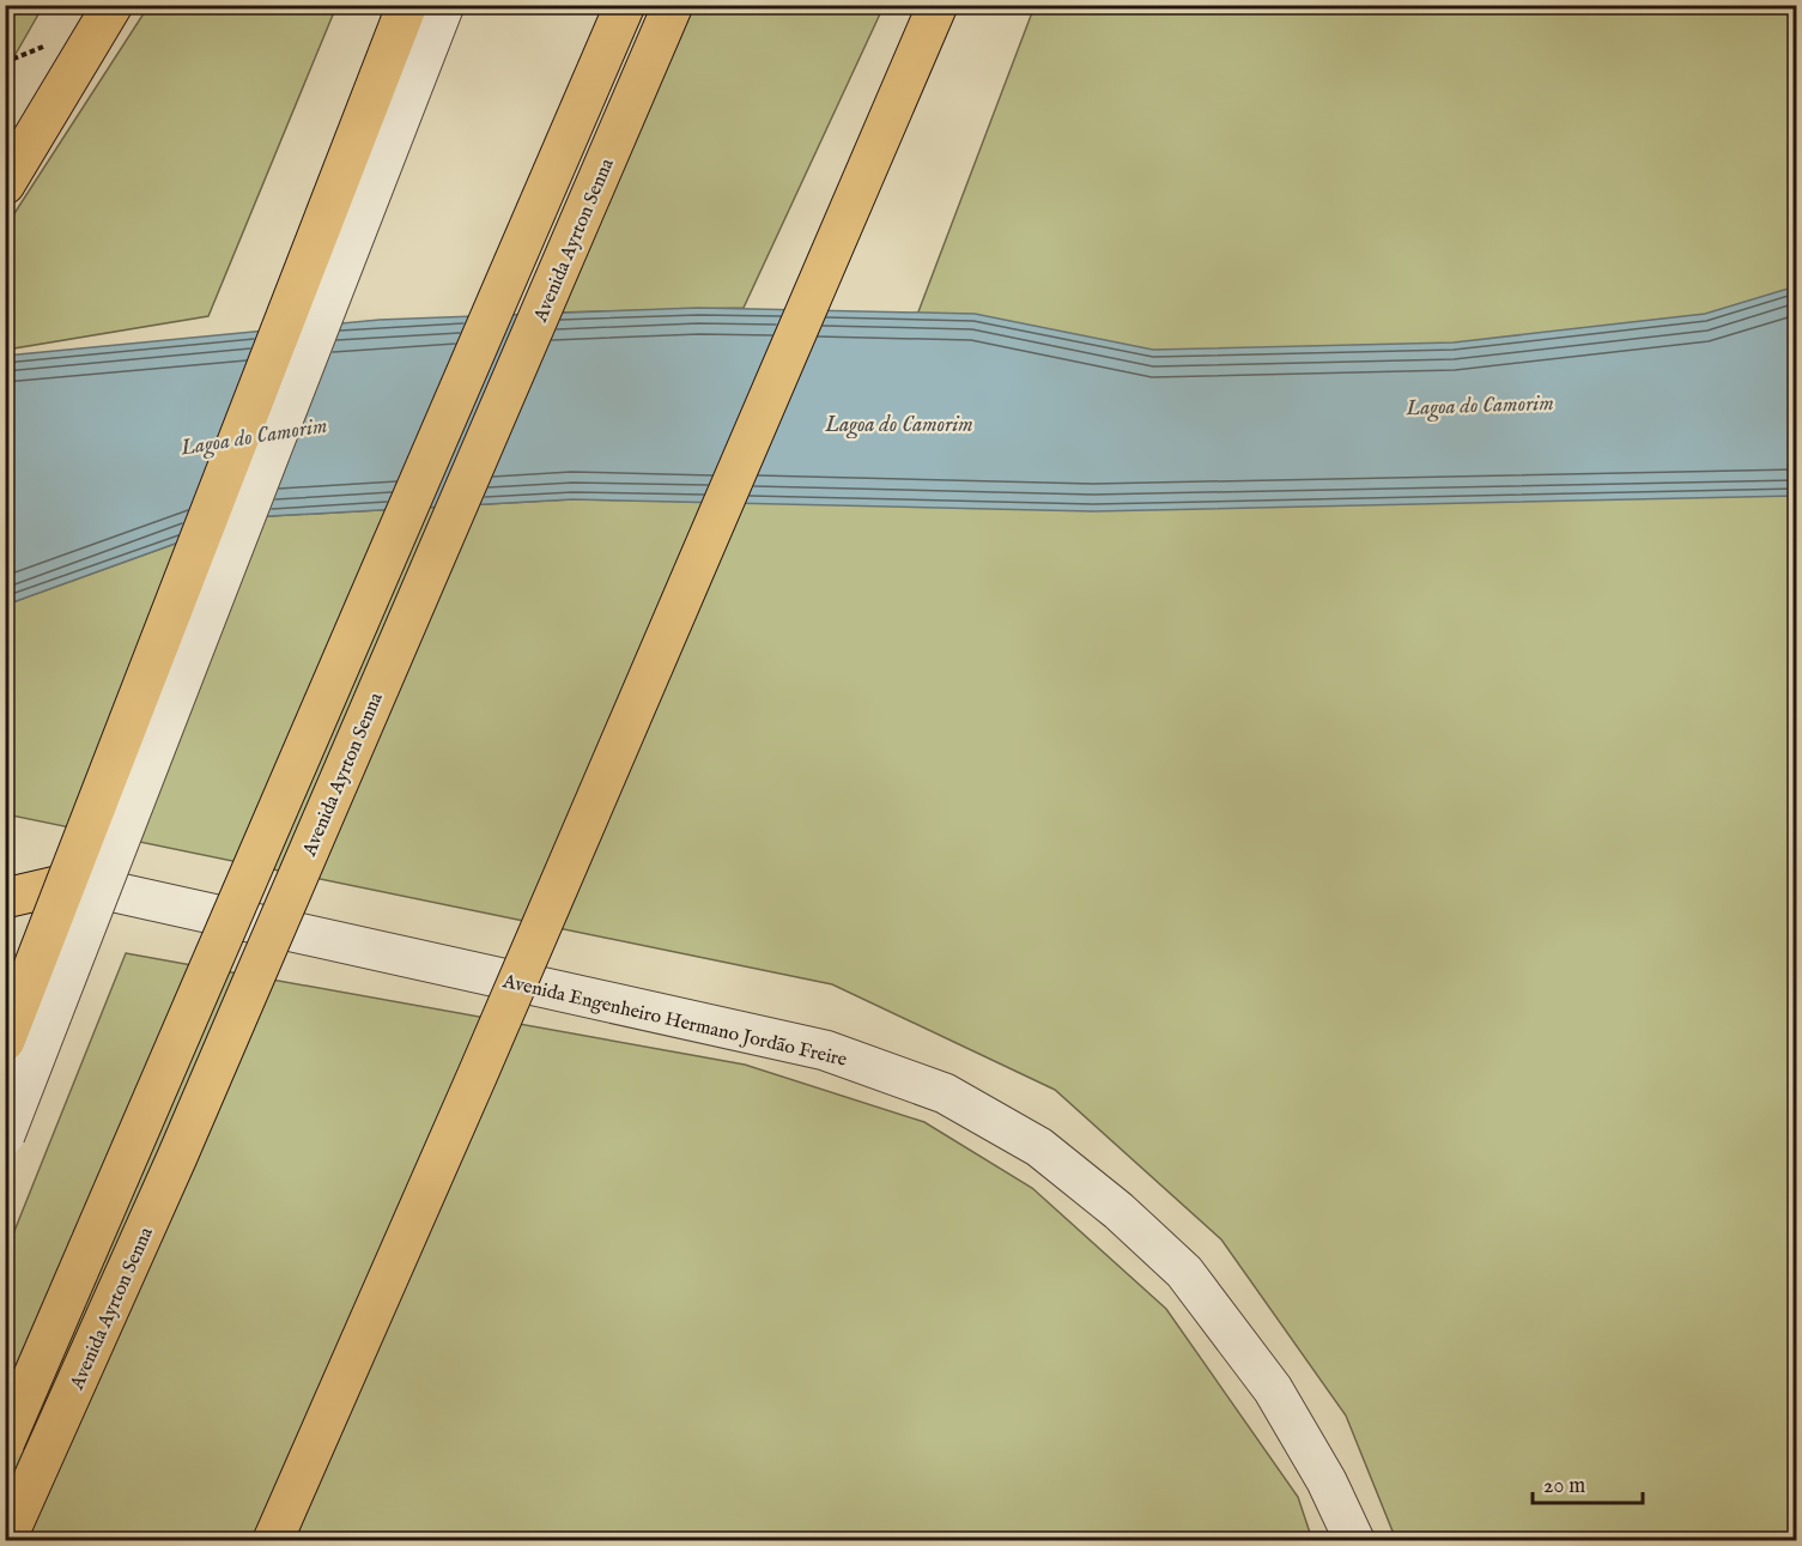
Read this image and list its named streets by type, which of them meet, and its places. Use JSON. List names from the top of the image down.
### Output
{
  "streets": {
    "highway": ["Avenida Ayrton Senna"],
    "street": ["Avenida Engenheiro Hermano Jordão Freire"]
  },
  "water": ["Lagoa do Camorim"],
  "scale_bar": "20 m"
}
